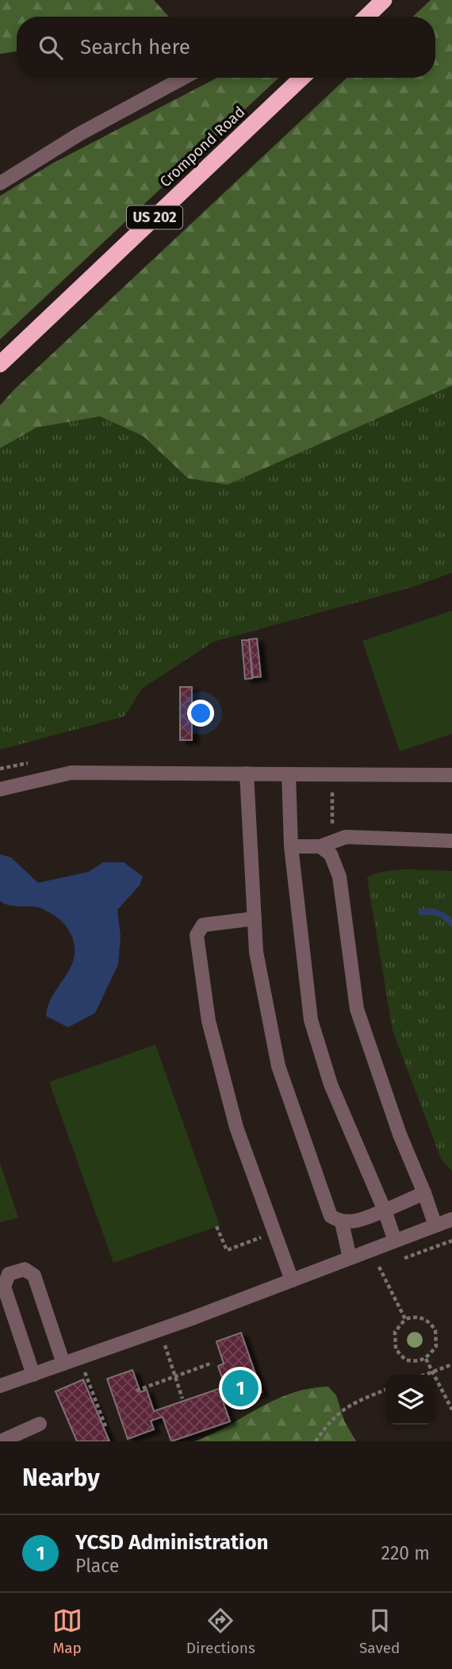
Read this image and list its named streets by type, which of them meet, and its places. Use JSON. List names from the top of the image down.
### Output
{
  "streets": {
    "highway": ["Crompond Road", "US 202"]
  },
  "page": {
    "search": "Search here",
    "pins": "1",
    "heading": "Nearby",
    "list": [
      {
        "mark": "1",
        "name": "YCSD Administration",
        "note": "Place",
        "value": "220 m"
      }
    ],
    "nav": ["Map", "Directions", "Saved"]
  }
}
